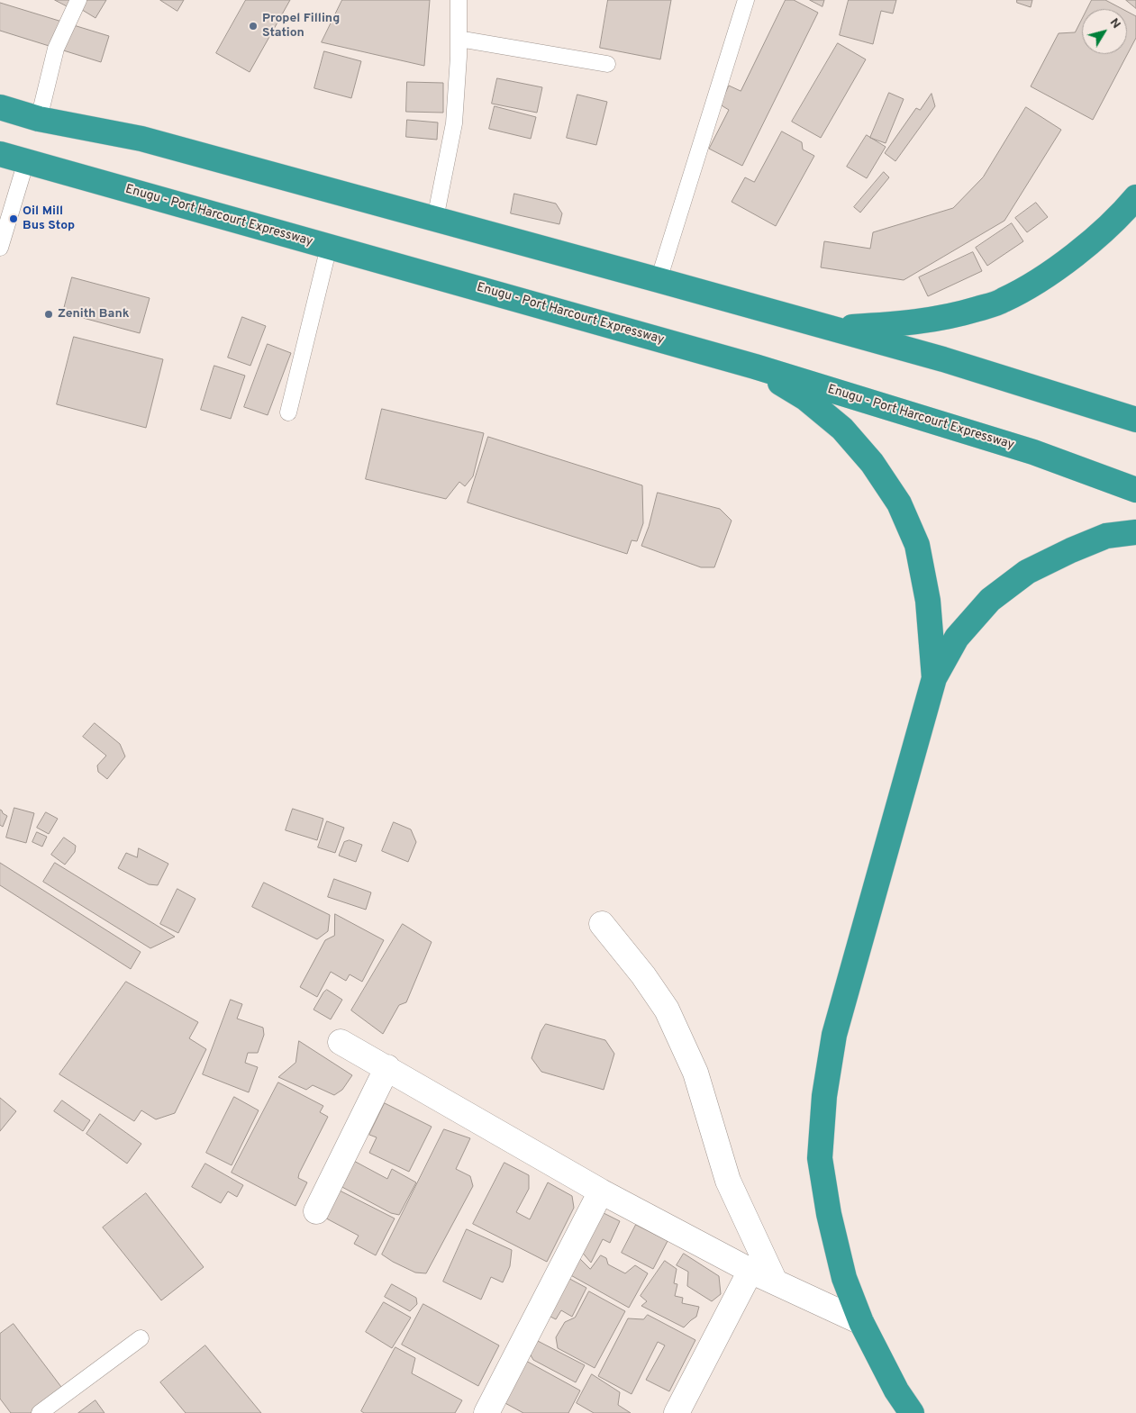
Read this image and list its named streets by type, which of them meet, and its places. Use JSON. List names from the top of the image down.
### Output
{
  "streets": {
    "highway": ["Enugu - Port Harcourt Expressway"]
  },
  "places": ["Propel Filling Station", "Oil Mill Bus Stop", "Zenith Bank"],
  "north": "top right"
}
